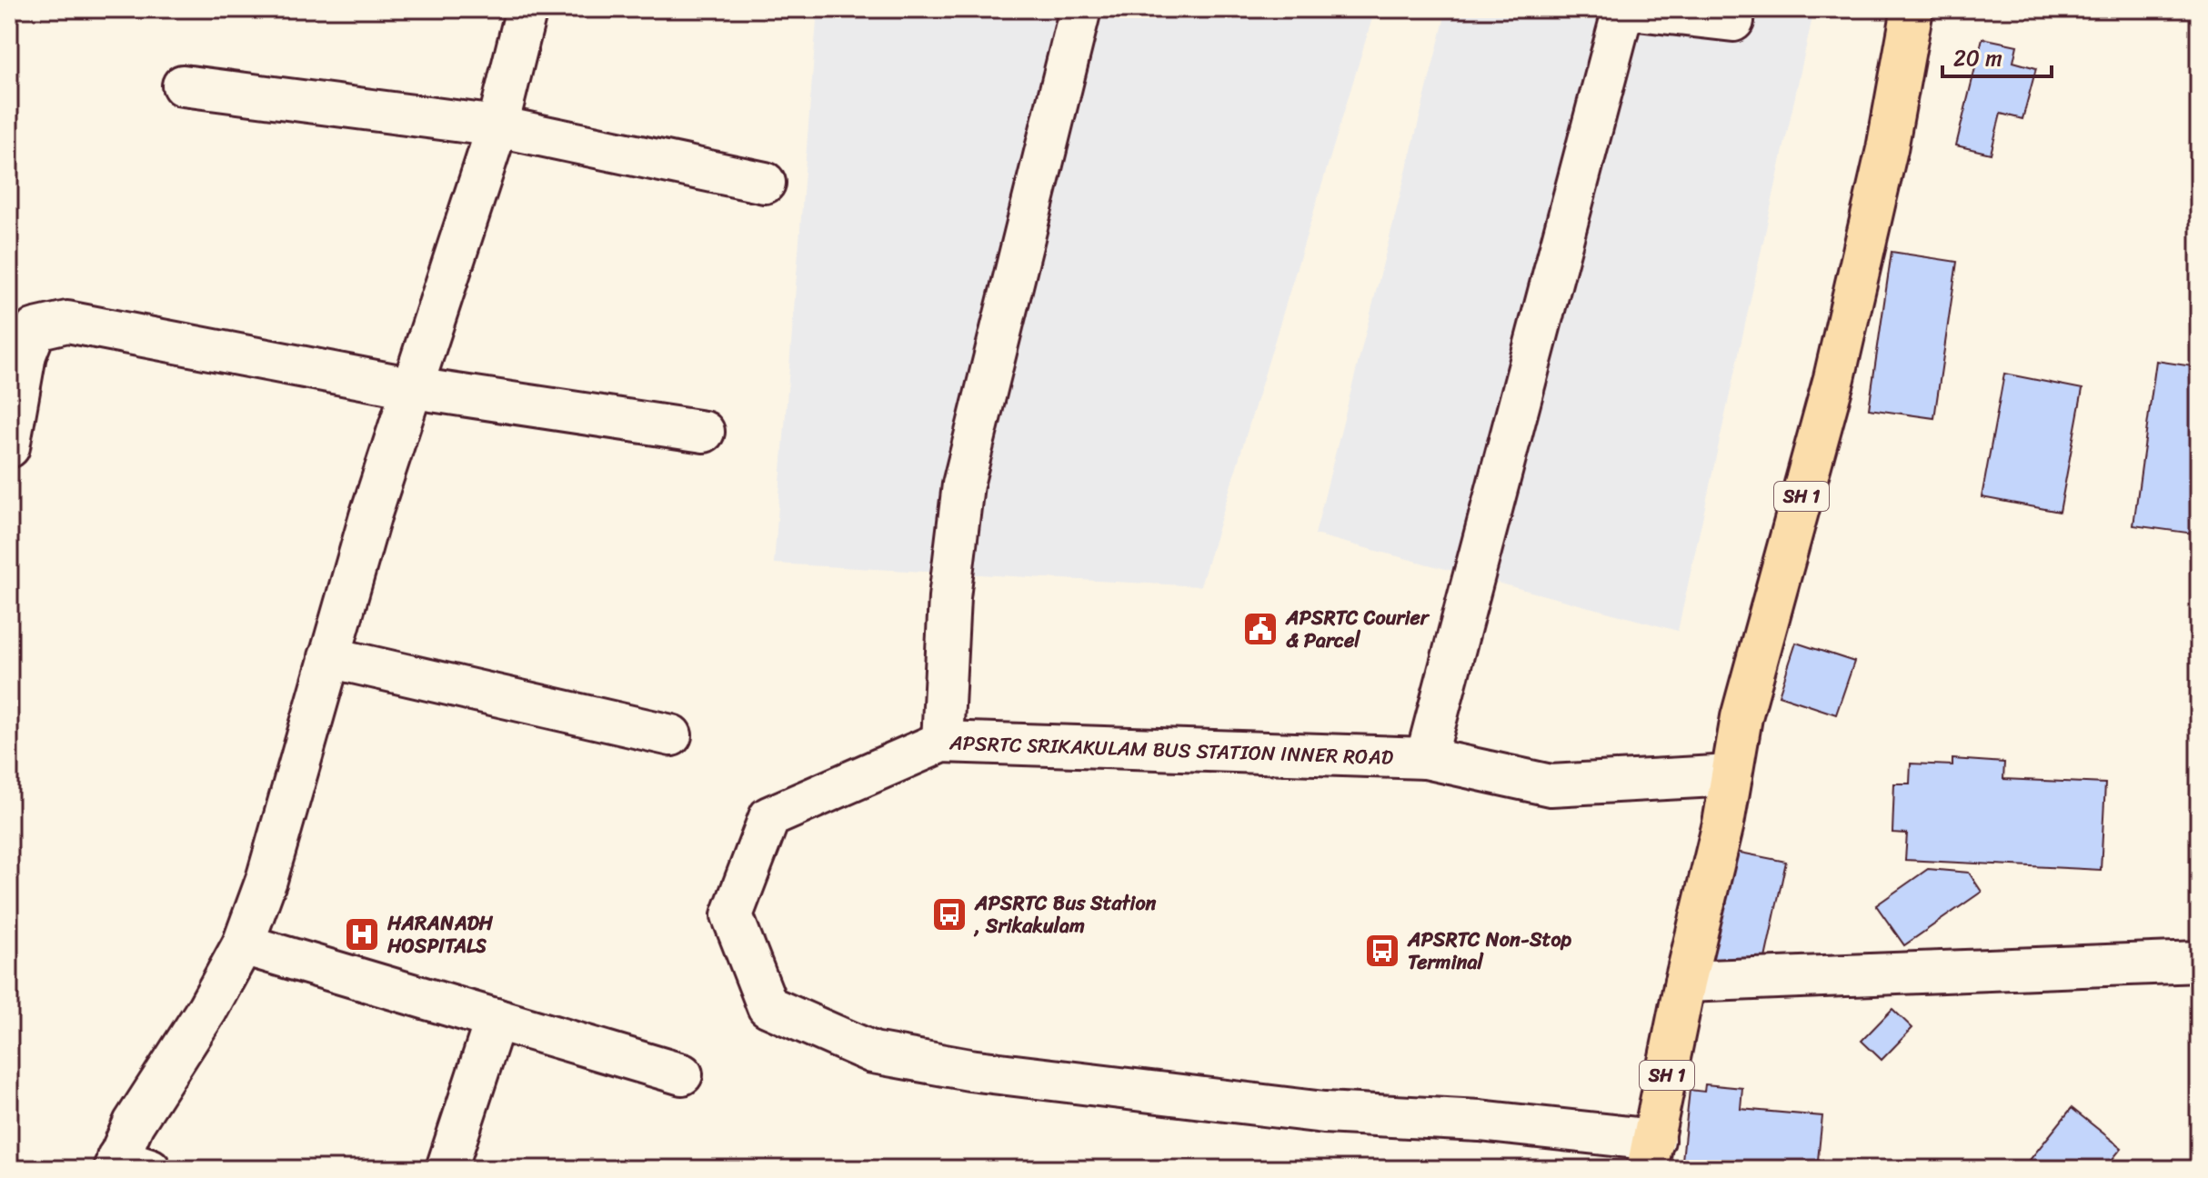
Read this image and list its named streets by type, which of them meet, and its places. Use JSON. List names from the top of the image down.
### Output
{
  "streets": {
    "main road": ["SH 1"],
    "street": ["APSRTC SRIKAKULAM BUS STATION INNER ROAD"]
  },
  "crossings": [
    ["SH 1", "APSRTC SRIKAKULAM BUS STATION INNER ROAD"]
  ],
  "places": {
    "public building": ["APSRTC Courier & Parcel"],
    "bus stop": ["APSRTC Bus Station , Srikakulam", "APSRTC Non-Stop Terminal"],
    "hospital": ["HARANADH HOSPITALS"]
  },
  "scale_bar": "20 m"
}
